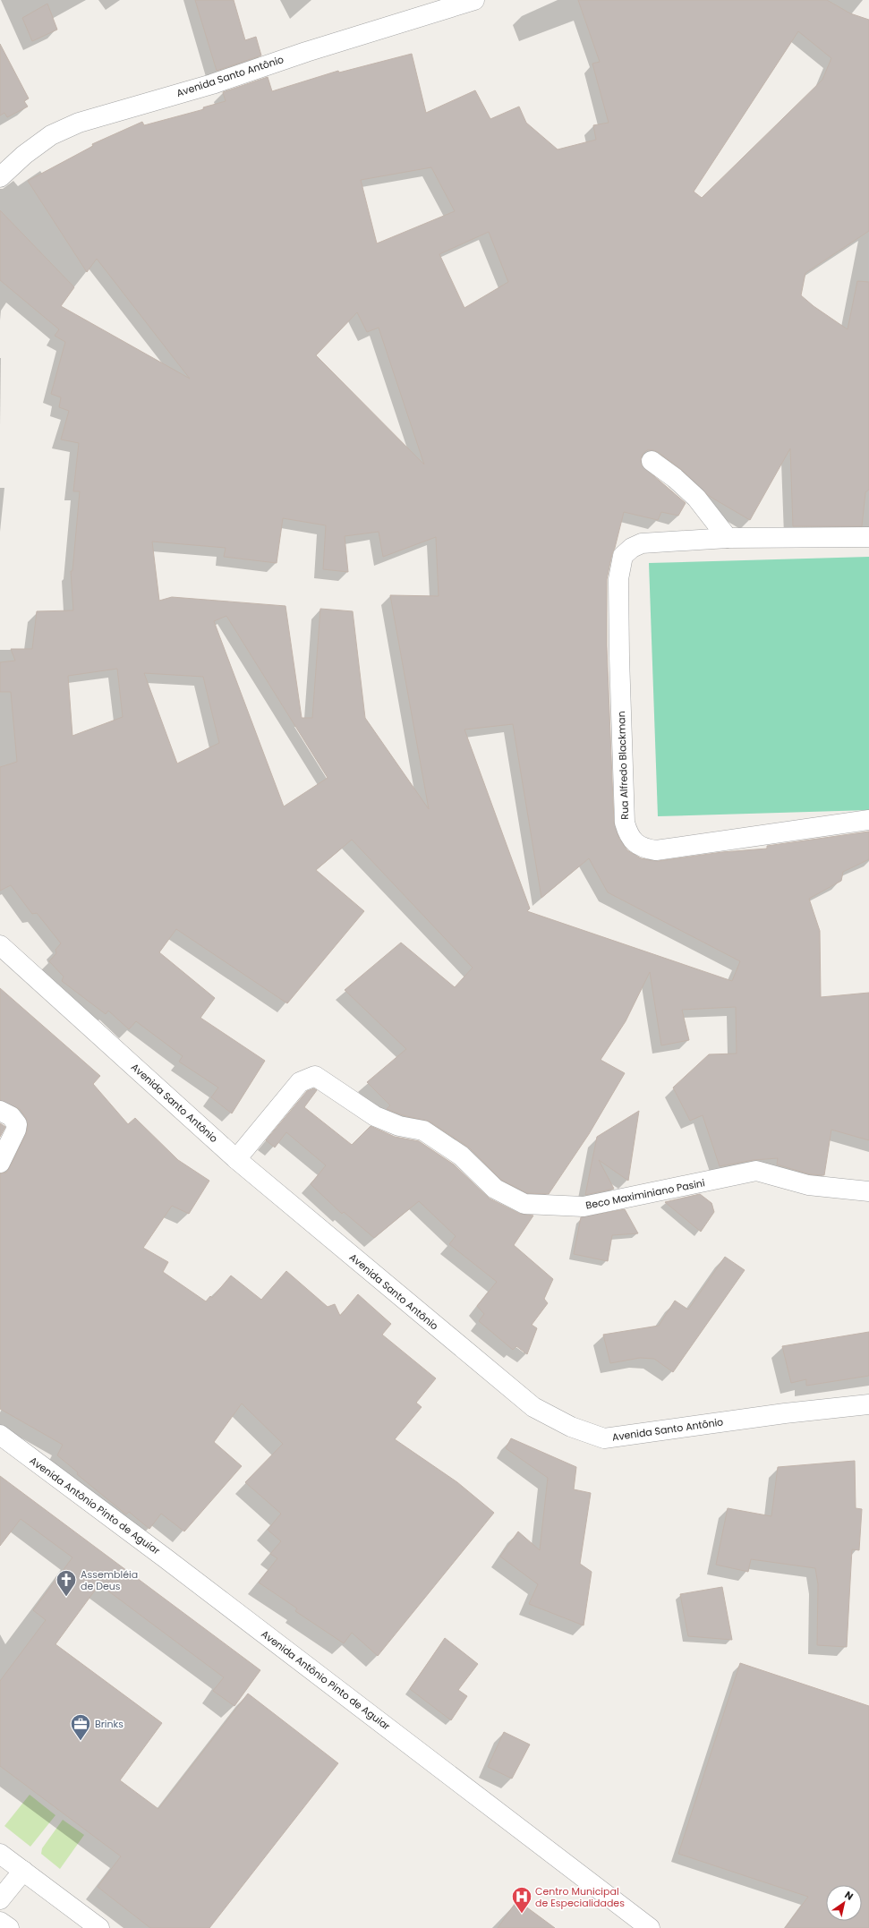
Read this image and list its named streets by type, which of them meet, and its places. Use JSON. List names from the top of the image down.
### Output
{
  "streets": {
    "street": [
      "Avenida Santo Antônio",
      "Rua Alfredo Blackman",
      "Beco Maximiniano Pasini",
      "Avenida Antônio Pinto de Aguiar"
    ]
  },
  "crossings": [
    ["Avenida Santo Antônio", "Beco Maximiniano Pasini"]
  ],
  "places": {
    "church": ["Assembléia de Deus"],
    "office": ["Brinks"],
    "hospital": ["Centro Municipal de Especialidades"]
  },
  "north": "top right"
}
